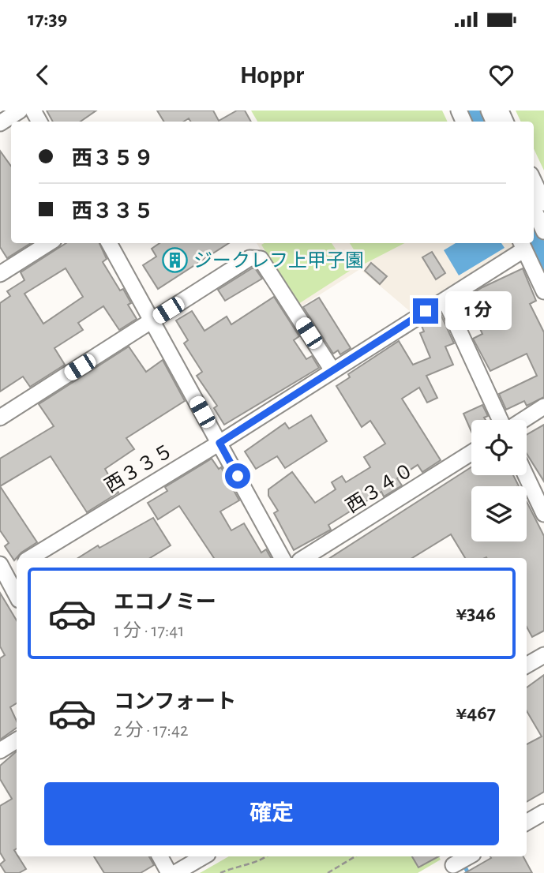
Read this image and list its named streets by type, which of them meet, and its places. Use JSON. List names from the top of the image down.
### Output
{
  "streets": {
    "street": ["西３３５", "西３４０"]
  },
  "places": {
    "building": ["ジークレフ上甲子園"]
  },
  "page": {
    "status": "17:39",
    "header": "Hoppr",
    "banner": ["西３５９", "西３３５"],
    "bubble": "1 分",
    "list": [
      {
        "name": "エコノミー",
        "note": "1 分 · 17:41",
        "value": "¥346"
      },
      {
        "name": "コンフォート",
        "note": "2 分 · 17:42",
        "value": "¥467"
      }
    ],
    "buttons": "確定"
  }
}
